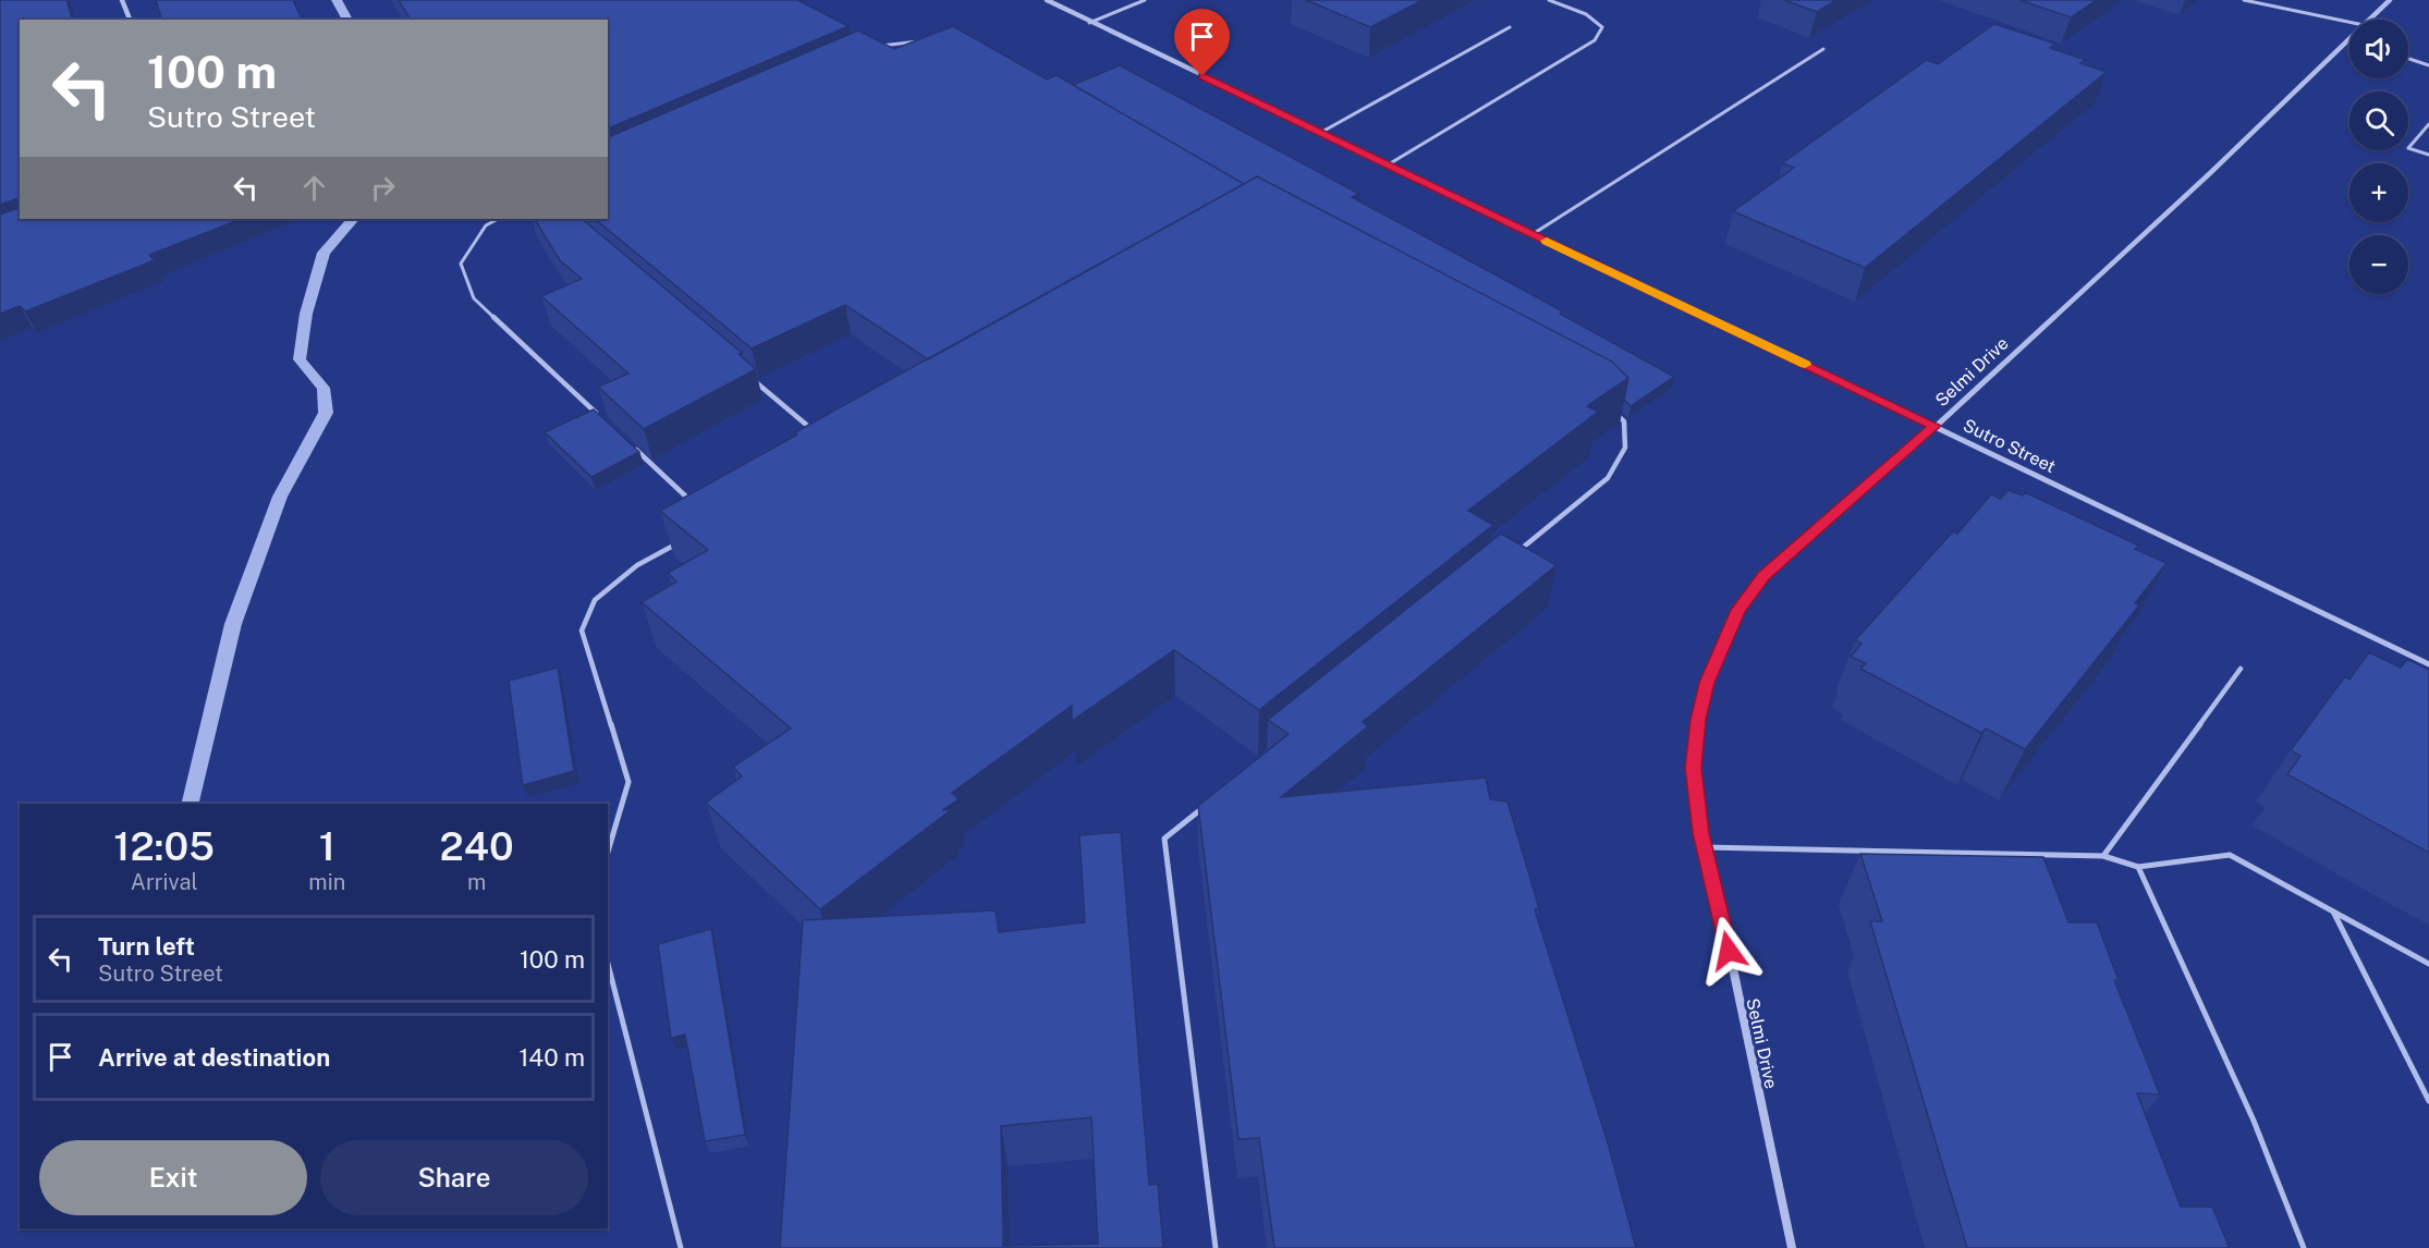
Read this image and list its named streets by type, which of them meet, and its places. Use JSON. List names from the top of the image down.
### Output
{
  "streets": {
    "street": ["Selmi Drive", "Sutro Street"]
  },
  "crossings": [
    ["Selmi Drive", "Sutro Street"]
  ],
  "page": {
    "map_buttons": ["+", "−"],
    "turn": ["100 m", "Sutro Street"],
    "eta": [
      "12:05",
      "Arrival",
      "1",
      "min",
      "240",
      "m"
    ],
    "list": [
      {
        "name": "Turn left",
        "note": "Sutro Street",
        "value": "100 m"
      },
      {
        "name": "Arrive at destination",
        "value": "140 m"
      }
    ],
    "buttons": ["Exit", "Share"]
  }
}
